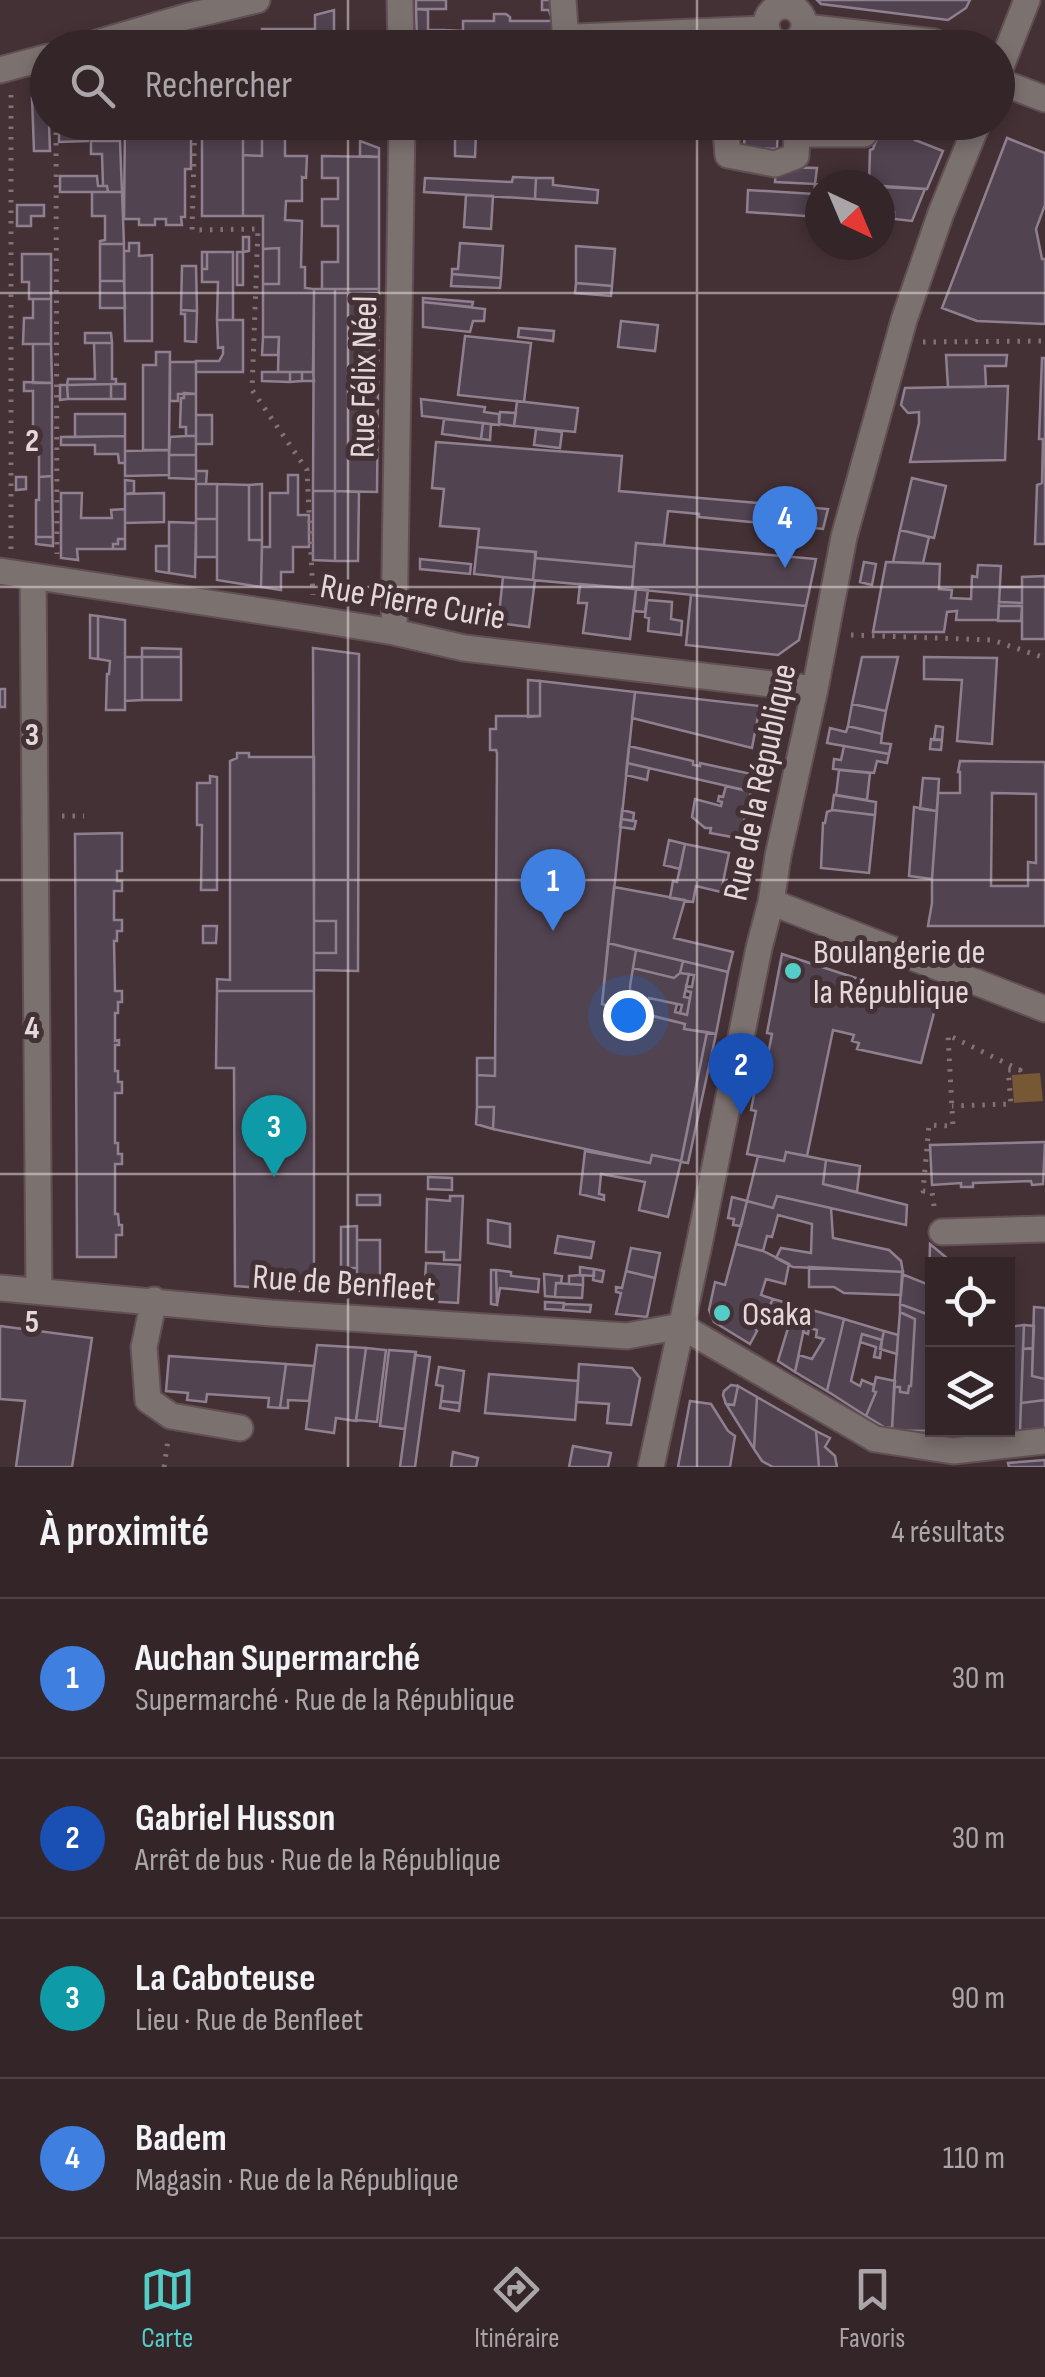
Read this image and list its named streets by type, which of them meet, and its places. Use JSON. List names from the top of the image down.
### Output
{
  "streets": {
    "street": [
      "Rue Félix Néel",
      "Rue Pierre Curie",
      "Rue de la République",
      "Rue de Benfleet"
    ]
  },
  "crossings": [
    ["Rue Félix Néel", "Rue Pierre Curie"],
    ["Rue Pierre Curie", "Rue de la République"],
    ["Rue de la République", "Rue de Benfleet"]
  ],
  "places": ["Boulangerie de la République", "Osaka"],
  "north": "bottom right",
  "page": {
    "search": "Rechercher",
    "pins": [
      "4",
      "1",
      "2",
      "3"
    ],
    "heading": ["À proximité", "4 résultats"],
    "list": [
      {
        "mark": "1",
        "name": "Auchan Supermarché",
        "note": "Supermarché · Rue de la République",
        "value": "30 m"
      },
      {
        "mark": "2",
        "name": "Gabriel Husson",
        "note": "Arrêt de bus · Rue de la République",
        "value": "30 m"
      },
      {
        "mark": "3",
        "name": "La Caboteuse",
        "note": "Lieu · Rue de Benfleet",
        "value": "90 m"
      },
      {
        "mark": "4",
        "name": "Badem",
        "note": "Magasin · Rue de la République",
        "value": "110 m"
      }
    ],
    "nav": ["Carte", "Itinéraire", "Favoris"]
  },
  "grid": {
    "rows": [
      "2",
      "3",
      "4",
      "5"
    ]
  }
}
